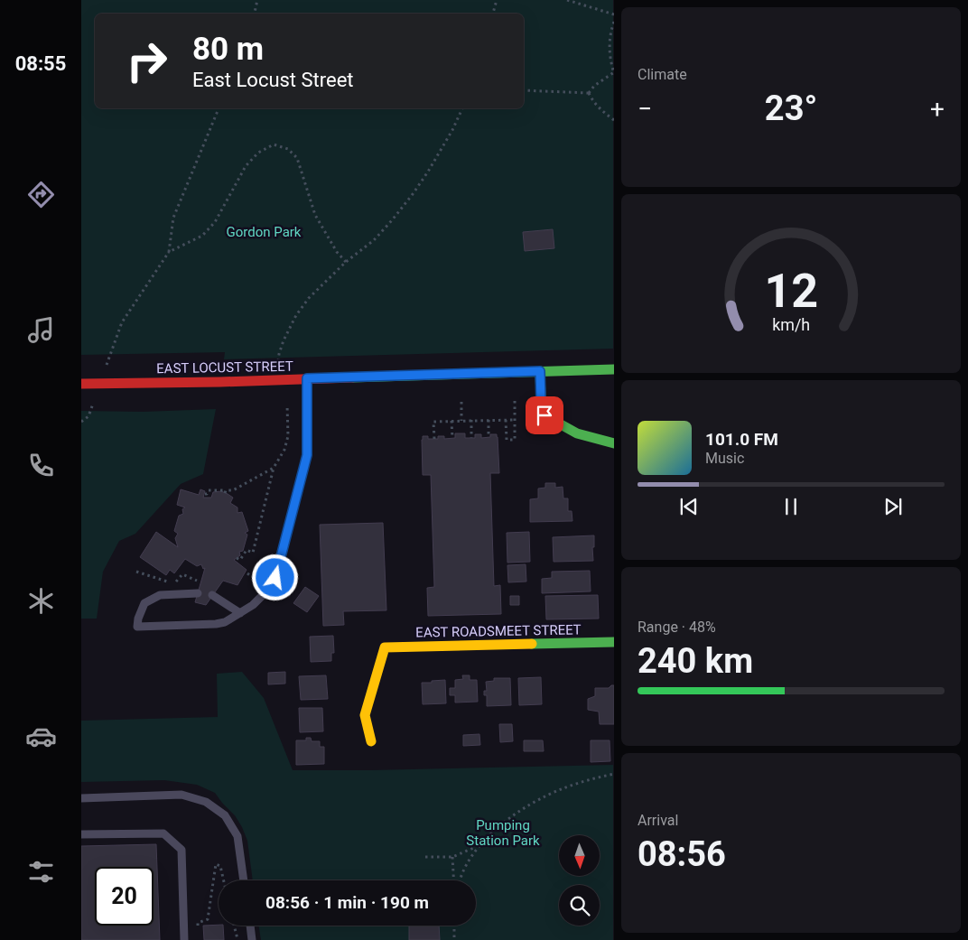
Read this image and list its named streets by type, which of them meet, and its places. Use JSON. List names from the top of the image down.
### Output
{
  "streets": {
    "main road": ["EAST LOCUST STREET", "EAST ROADSMEET STREET"]
  },
  "parks": ["Gordon Park", "Pumping Station Park"],
  "north": "bottom",
  "page": {
    "tabs": "08:55",
    "tile": [
      "Climate",
      ["Range · 48%", "240 km"],
      ["Arrival", "08:56"]
    ],
    "turn": ["80 m", "East Locust Street"],
    "heat": ["−", "23°", "+"],
    "song": ["101.0 FM", "Music"],
    "limit": "20",
    "trip": "08:56 · 1 min · 190 m",
    "gauge": ["12", "km/h"]
  }
}
